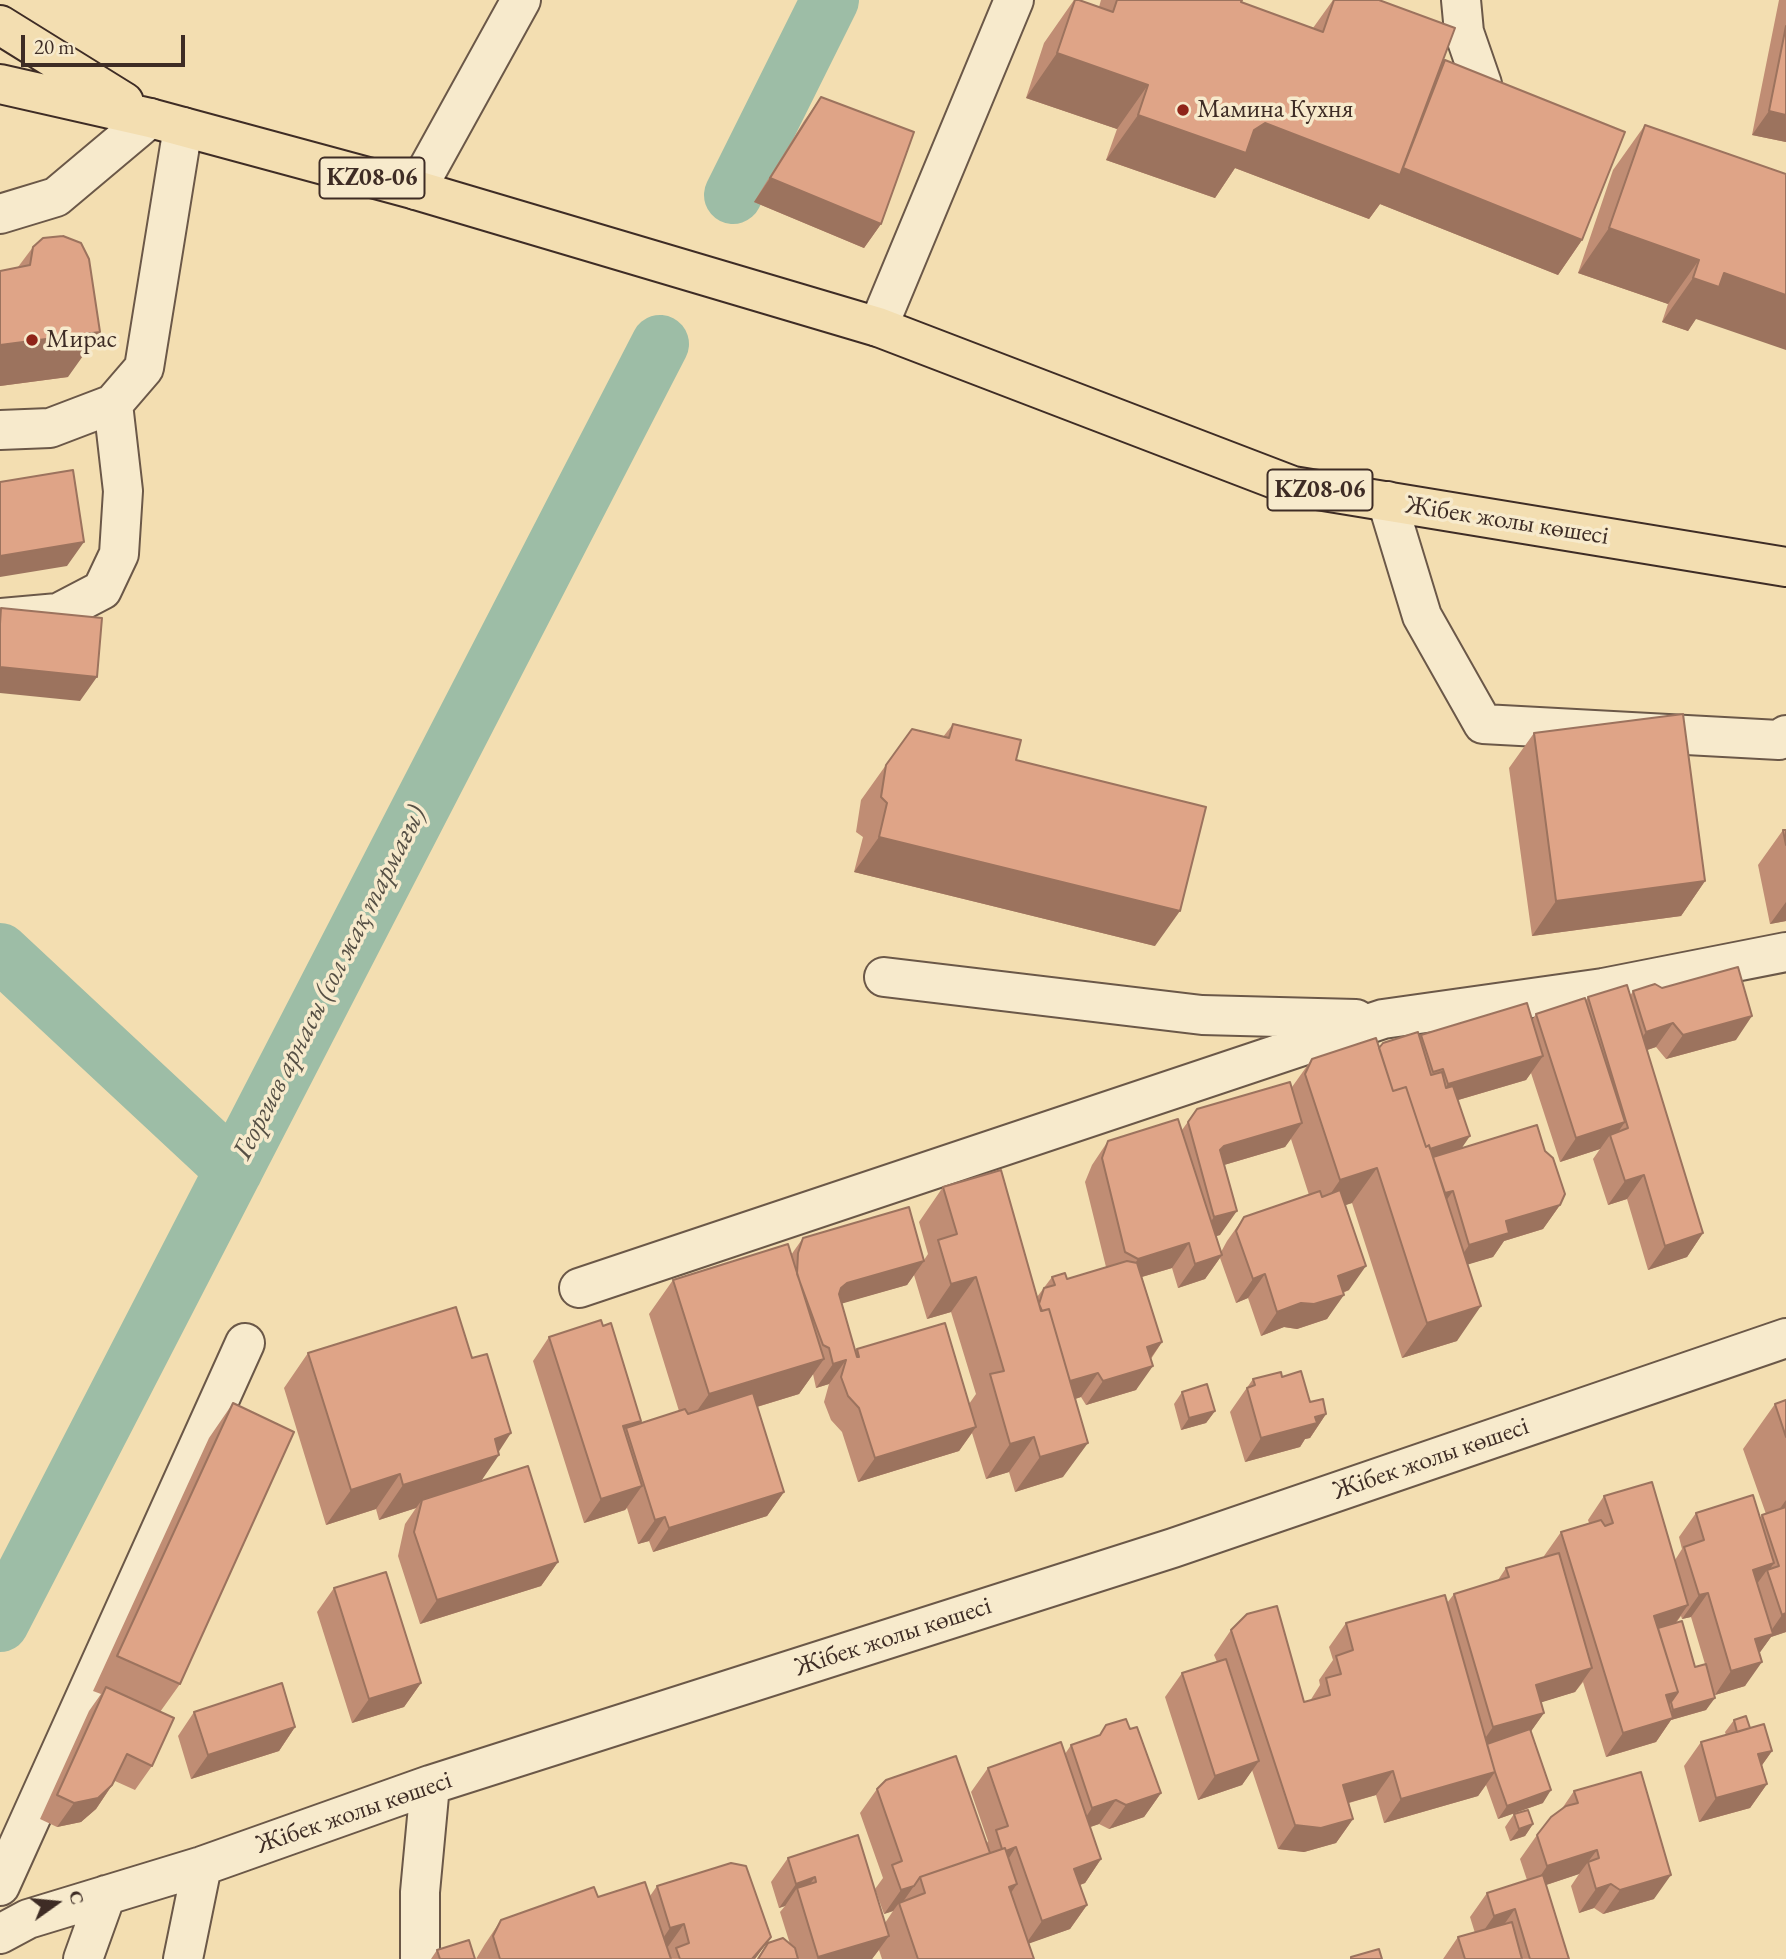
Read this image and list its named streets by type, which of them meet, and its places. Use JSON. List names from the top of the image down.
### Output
{
  "streets": {
    "highway": ["KZ08-06", "Жібек жолы көшесі"]
  },
  "crossings": [
    ["KZ08-06", "Жібек жолы көшесі"]
  ],
  "water": ["Георгиев арнасы (сол жақ тармағы)"],
  "places": ["Мамина Кухня", "Мирас"],
  "scale_bar": "20 m",
  "north": "right"
}
